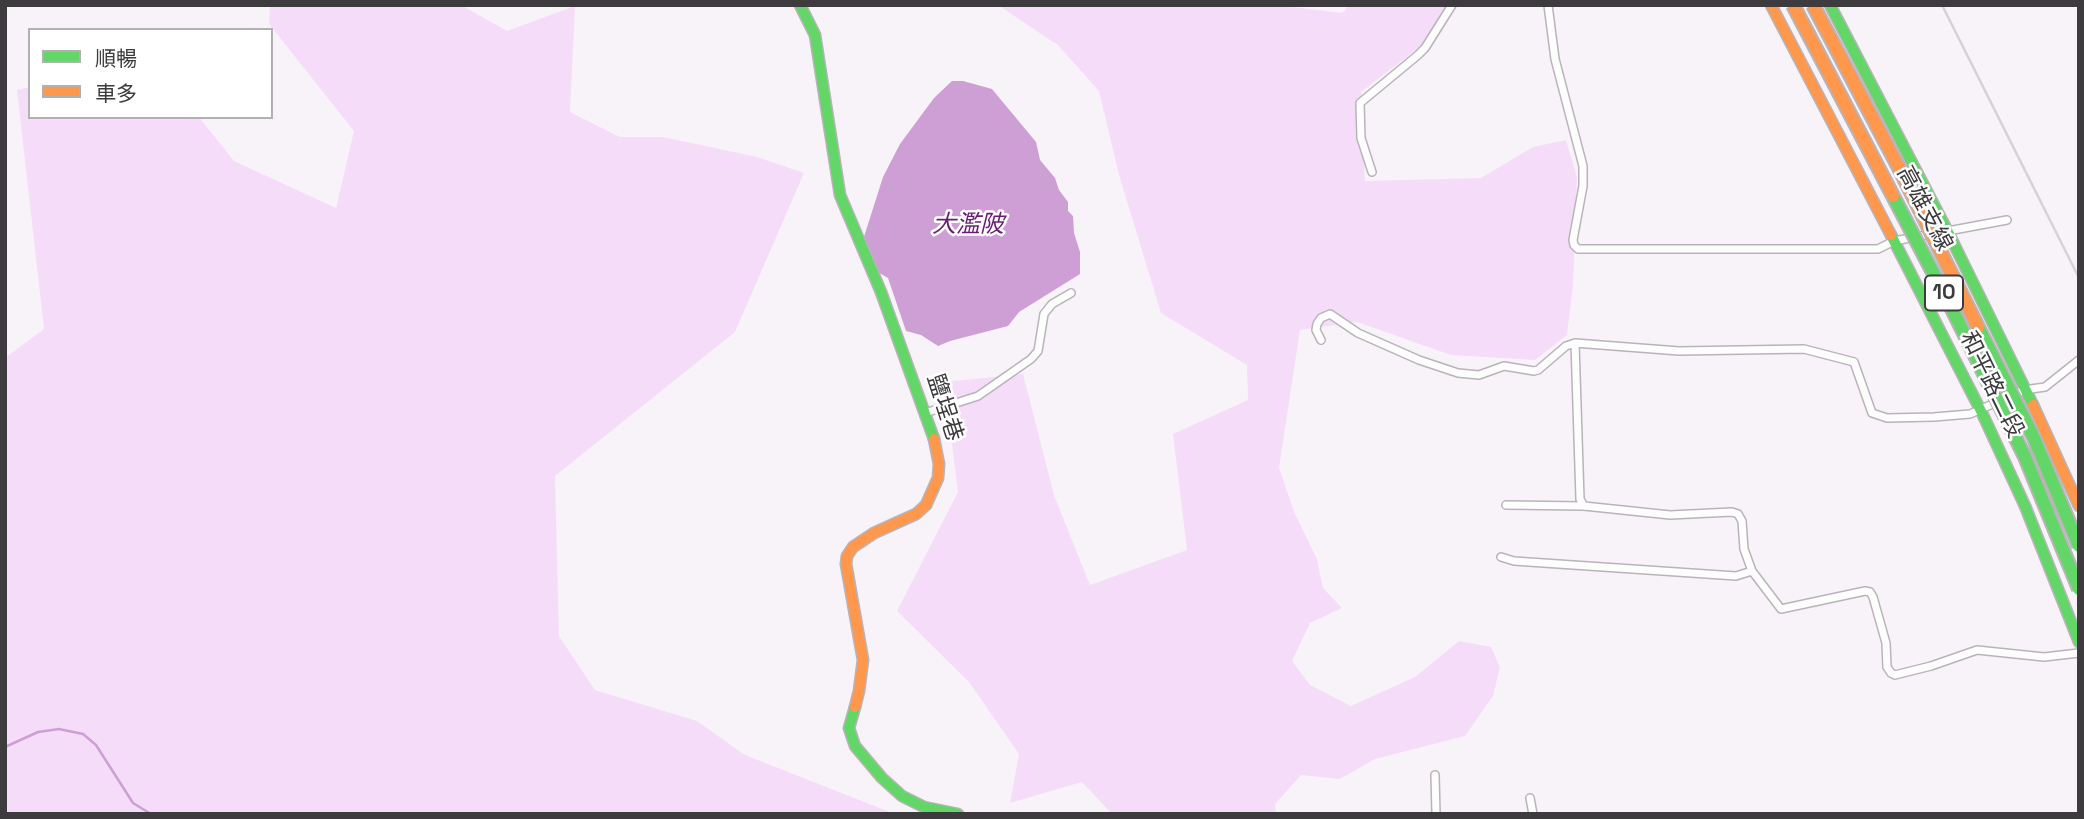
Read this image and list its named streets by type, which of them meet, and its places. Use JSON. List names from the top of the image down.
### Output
{
  "streets": {
    "main road": [
      "高雄支線",
      "10",
      "和平路二段",
      "鹽埕巷"
    ]
  },
  "water": ["大濫陂"],
  "legend": ["順暢", "車多"]
}
